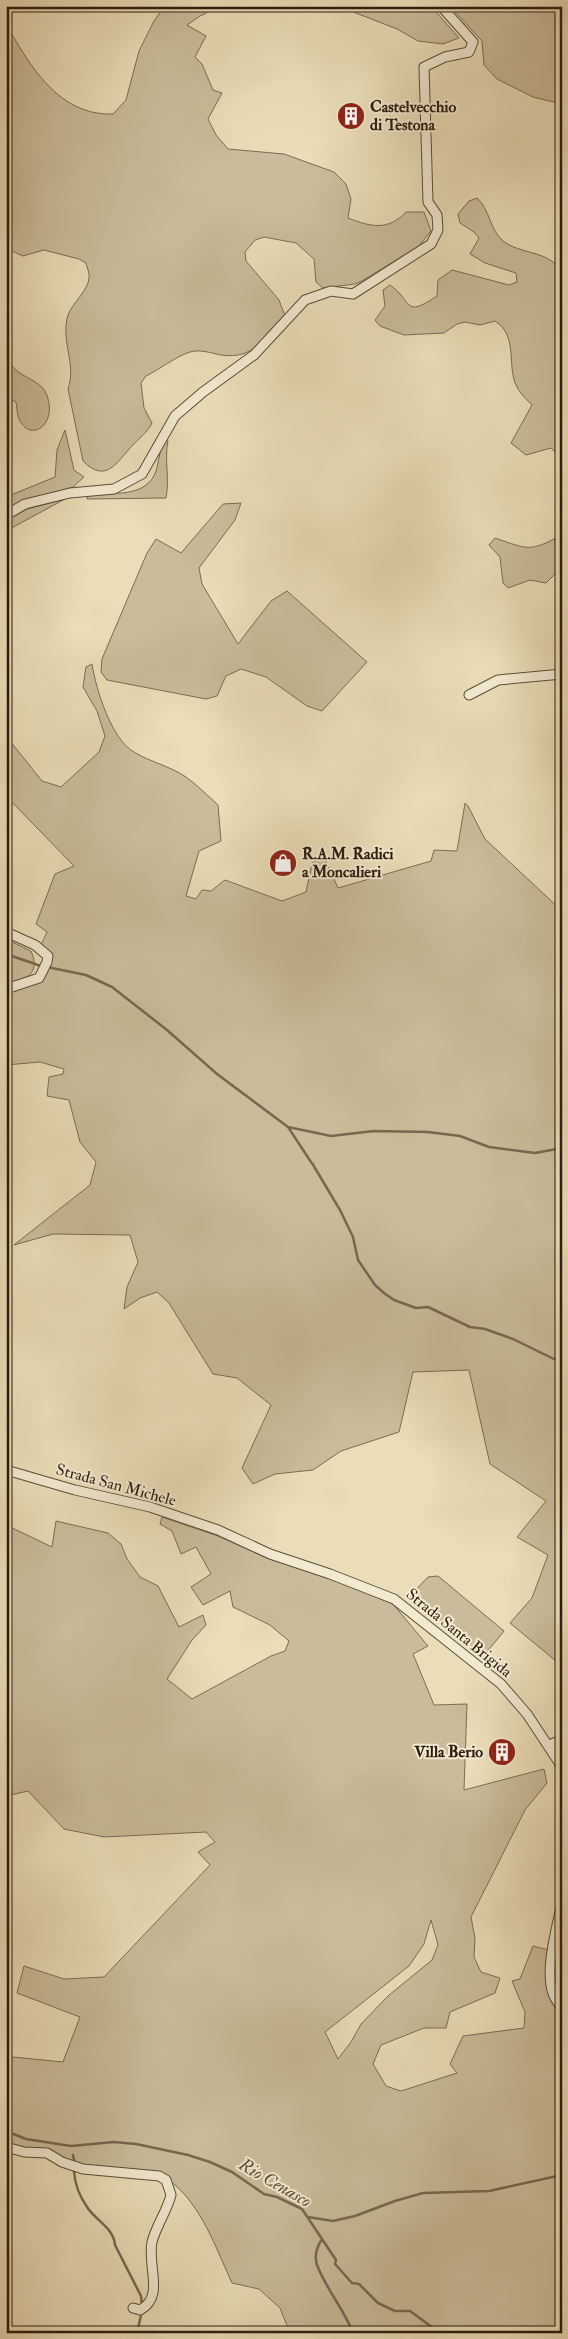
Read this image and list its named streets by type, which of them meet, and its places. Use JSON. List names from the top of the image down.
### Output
{
  "streets": {
    "street": ["Strada San Michele", "Strada Santa Brigida"]
  },
  "crossings": [
    ["Strada San Michele", "Strada Santa Brigida"]
  ],
  "water": ["Rio Cenasco"],
  "places": {
    "building": ["Castelvecchio di Testona", "Villa Berio"],
    "shop": ["R.A.M. Radici a Moncalieri"]
  }
}
